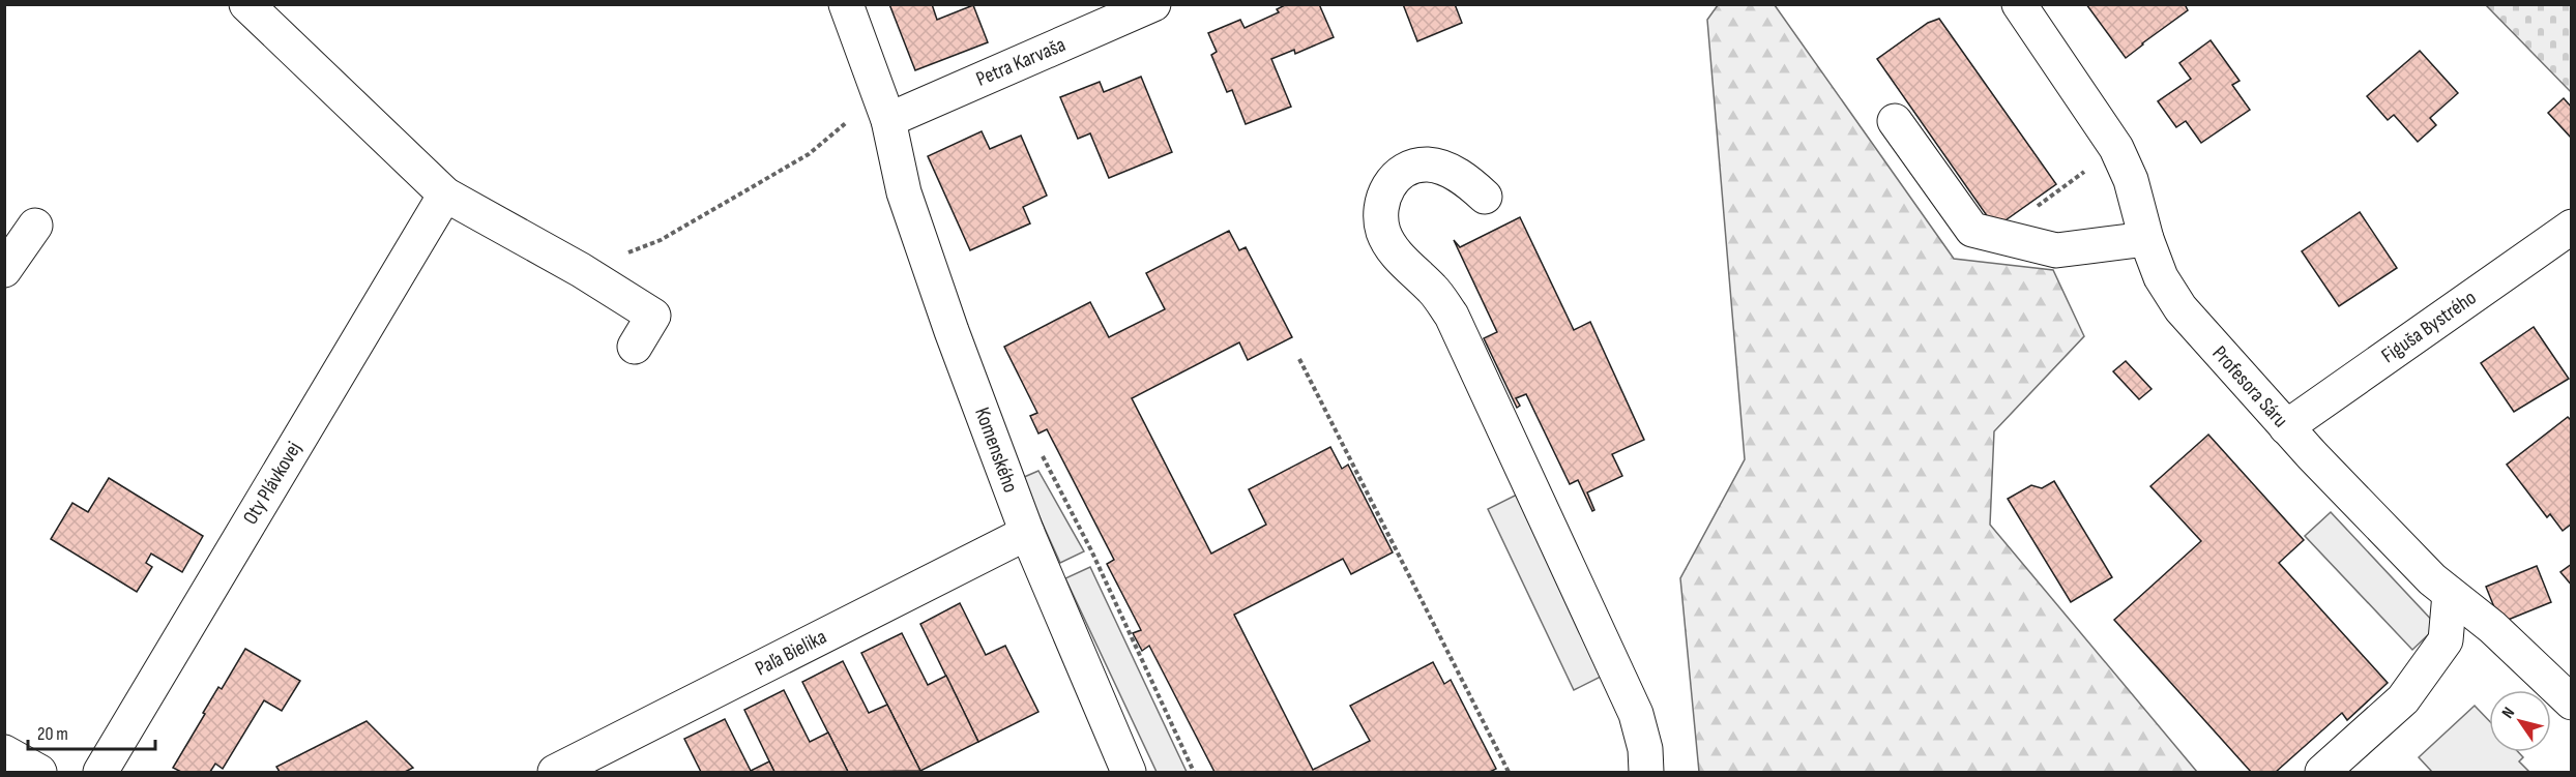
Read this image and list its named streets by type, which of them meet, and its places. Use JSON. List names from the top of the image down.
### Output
{
  "streets": {
    "street": [
      "Petra Karvaša",
      "Figuša Bystrého",
      "Profesora Sáru",
      "Komenského",
      "Oty Plávkovej",
      "Paľa Bielika"
    ]
  },
  "crossings": [
    ["Petra Karvaša", "Komenského"],
    ["Figuša Bystrého", "Profesora Sáru"],
    ["Komenského", "Paľa Bielika"]
  ],
  "scale_bar": "20 m",
  "north": "top left"
}
